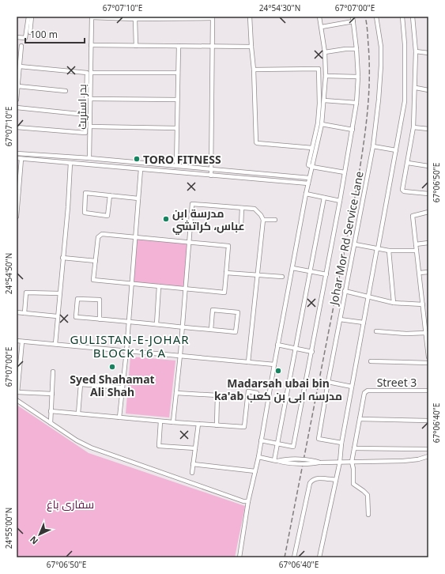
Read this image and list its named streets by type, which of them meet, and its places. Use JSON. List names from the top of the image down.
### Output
{
  "streets": {
    "street": ["بدر اسٹریٹ", "Johar Mor Rd Service Lane", "Street 3"]
  },
  "districts": ["GULISTAN-E-JOHAR BLOCK 16 A"],
  "parks": ["سفاری باغ"],
  "places": [
    "TORO FITNESS",
    "مدرسة ابن عباس، كراتشي",
    "Syed Shahamat Ali Shah",
    "Madarsah ubai bin ka'ab مدرسہ ابی بن کعب"
  ],
  "scale_bar": "100 m",
  "north": "bottom left",
  "coordinates": [
    "67°07'10\"E",
    "24°54'30\"N",
    "67°07'00\"E",
    "67°06'50\"E",
    "24°54'50\"N",
    "67°06'40\"E",
    "24°55'00\"N"
  ]
}
